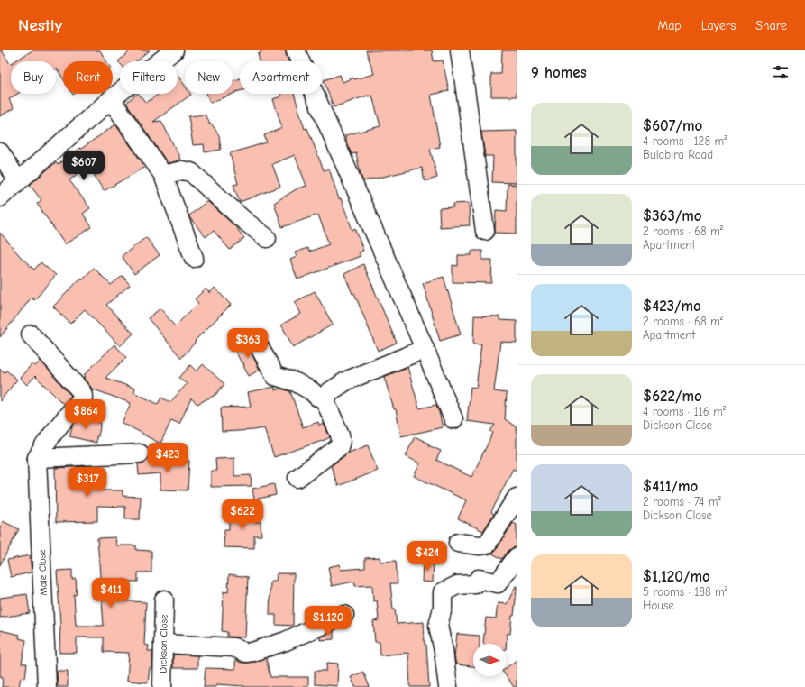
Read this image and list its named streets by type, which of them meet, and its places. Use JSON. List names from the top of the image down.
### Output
{
  "streets": {
    "street": ["Male Close", "Dickson Close"]
  },
  "north": "right",
  "page": {
    "header": "Nestly",
    "nav": ["Map", "Layers", "Share"],
    "heading": "9 homes",
    "chip": [
      "Buy",
      "Rent",
      "Filters",
      "New",
      "Apartment"
    ],
    "list": [
      {
        "name": "$607/mo",
        "note": "4 rooms · 128 m² · Bulabira Road"
      },
      {
        "name": "$363/mo",
        "note": "2 rooms · 68 m² · Apartment"
      },
      {
        "name": "$423/mo",
        "note": "2 rooms · 68 m² · Apartment"
      },
      {
        "name": "$622/mo",
        "note": "4 rooms · 116 m² · Dickson Close"
      },
      {
        "name": "$411/mo",
        "note": "2 rooms · 74 m² · Dickson Close"
      },
      {
        "name": "$1,120/mo",
        "note": "5 rooms · 188 m² · House"
      }
    ],
    "price": [
      "$607",
      "$363",
      "$864",
      "$423",
      "$317",
      "$622",
      "$424",
      "$411",
      "$1,120"
    ]
  }
}
